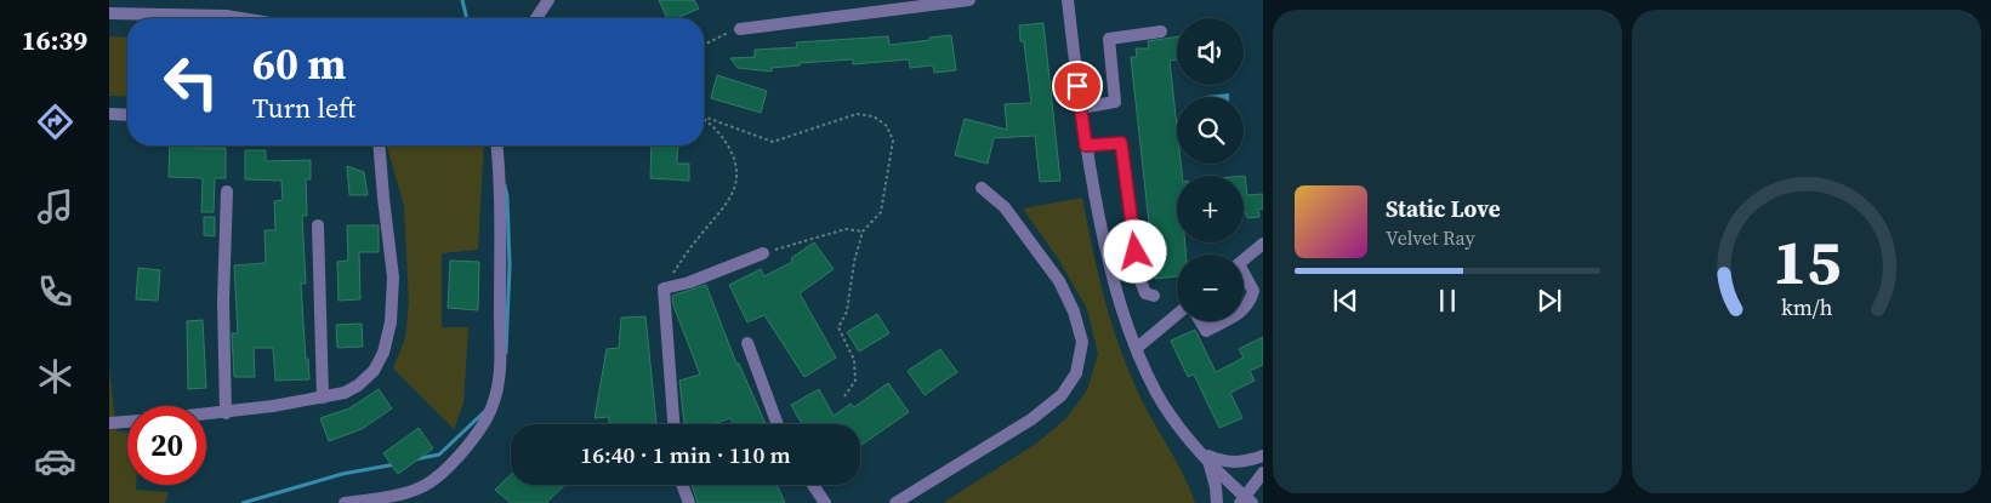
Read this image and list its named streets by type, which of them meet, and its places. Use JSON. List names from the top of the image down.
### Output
{
  "page": {
    "tabs": "16:39",
    "map_buttons": ["+", "−"],
    "turn": ["60 m", "Turn left"],
    "song": ["Static Love", "Velvet Ray"],
    "limit": "20",
    "trip": "16:40 · 1 min · 110 m",
    "gauge": ["15", "km/h"]
  }
}
